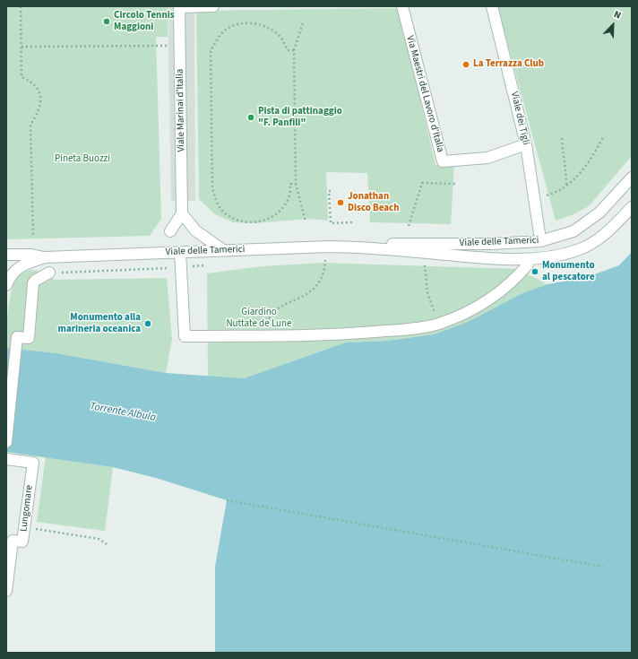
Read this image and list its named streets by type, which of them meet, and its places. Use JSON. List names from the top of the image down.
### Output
{
  "streets": {
    "street": [
      "Via Maestri del Lavoro d'Italia",
      "Viale Marinai d'Italia",
      "Viale dei Tigli",
      "Viale delle Tamerici",
      "Lungomare"
    ]
  },
  "crossings": [
    ["Via Maestri del Lavoro d'Italia", "Viale dei Tigli"]
  ],
  "water": ["Torrente Albula"],
  "parks": ["Pineta Buozzi", "Giardino Nuttate de Lune"],
  "places": [
    "Circolo Tennis Maggioni",
    "La Terrazza Club",
    "Pista di pattinaggio \"F. Panfili\"",
    "Jonathan Disco Beach",
    "Monumento al pescatore",
    "Monumento alla marineria oceanica"
  ],
  "north": "top right"
}
